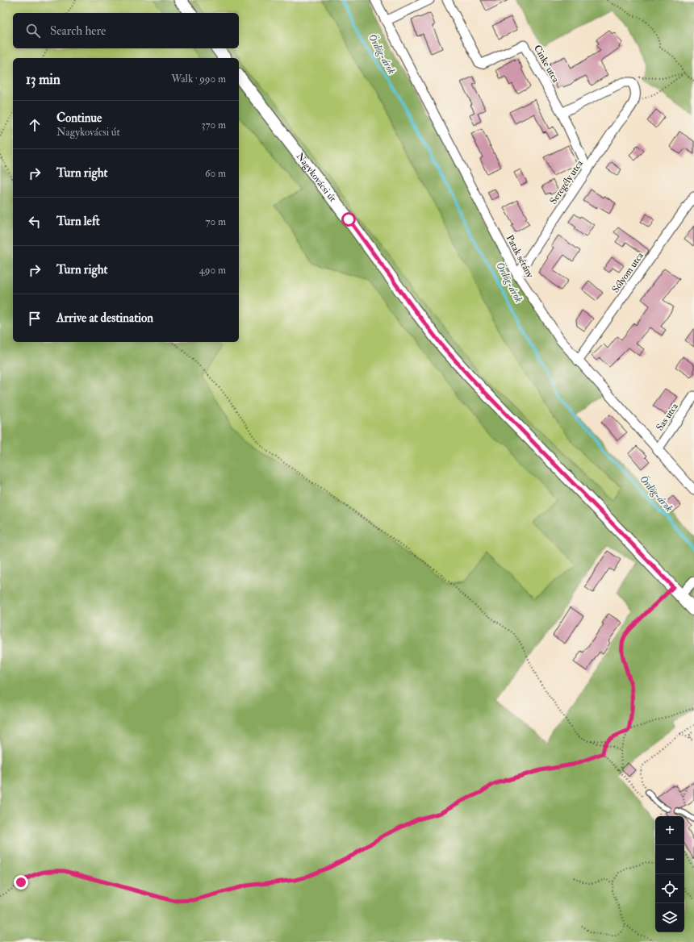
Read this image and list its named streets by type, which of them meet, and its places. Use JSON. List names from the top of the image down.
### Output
{
  "streets": {
    "street": [
      "Cinke utca",
      "Nagykovácsi út",
      "Seregély utca",
      "Patak sétány",
      "Sólyom utca",
      "Sas utca"
    ]
  },
  "crossings": [
    ["Cinke utca", "Seregély utca"],
    ["Seregély utca", "Patak sétány"],
    ["Patak sétány", "Sólyom utca"],
    ["Patak sétány", "Sas utca"]
  ],
  "water": ["Ördög-árok"],
  "page": {
    "search": "Search here",
    "heading": ["13 min", "Walk · 990 m"],
    "list": [
      ["Continue", "Nagykovácsi út", "370 m"],
      ["Turn right", "60 m"],
      ["Turn left", "70 m"],
      ["Turn right", "490 m"],
      "Arrive at destination"
    ],
    "map_buttons": ["+", "−"]
  }
}
